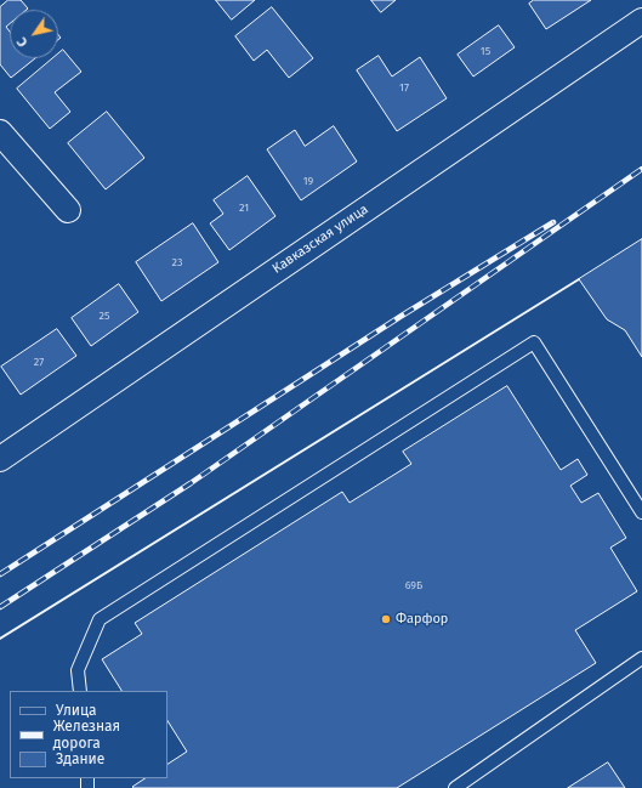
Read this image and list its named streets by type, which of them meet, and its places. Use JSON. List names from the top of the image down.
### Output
{
  "streets": {
    "street": ["Кавказская улица"]
  },
  "places": ["Фарфор"],
  "house_numbers": [
    "15",
    "17",
    "19",
    "21",
    "23",
    "25",
    "27",
    "69Б"
  ],
  "legend": ["Улица", "Железная дорога", "Здание"],
  "north": "bottom left"
}
